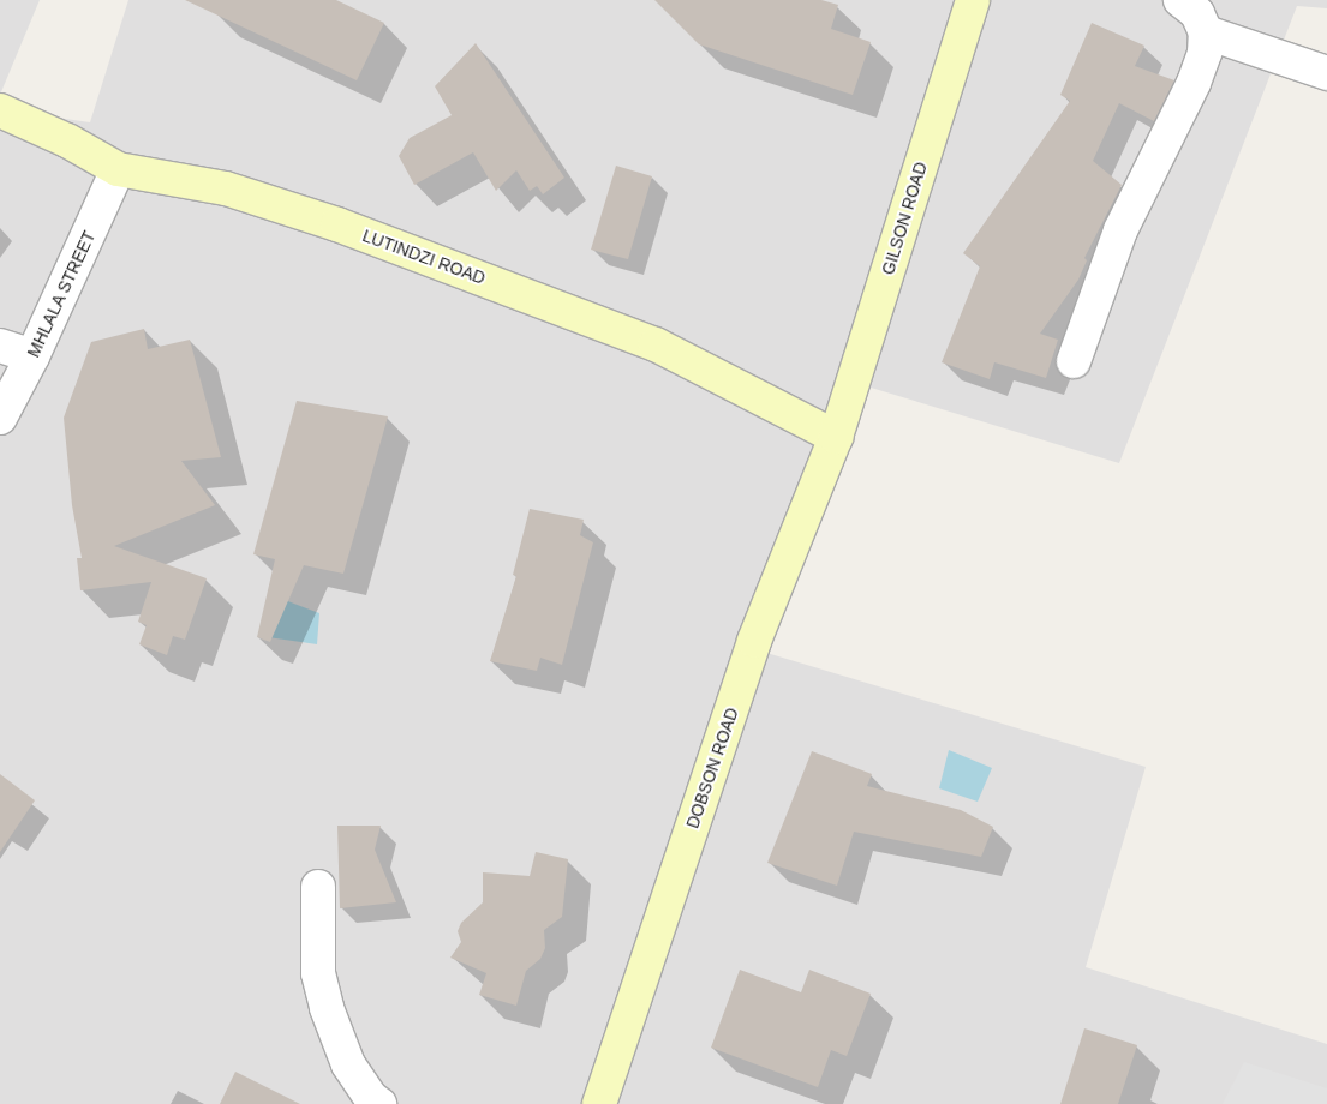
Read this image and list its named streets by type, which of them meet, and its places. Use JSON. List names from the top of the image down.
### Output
{
  "streets": {
    "street": [
      "GILSON ROAD",
      "LUTINDZI ROAD",
      "MHLALA STREET",
      "DOBSON ROAD"
    ]
  },
  "crossings": [
    ["GILSON ROAD", "LUTINDZI ROAD"],
    ["GILSON ROAD", "DOBSON ROAD"],
    ["LUTINDZI ROAD", "MHLALA STREET"],
    ["LUTINDZI ROAD", "DOBSON ROAD"]
  ]
}
